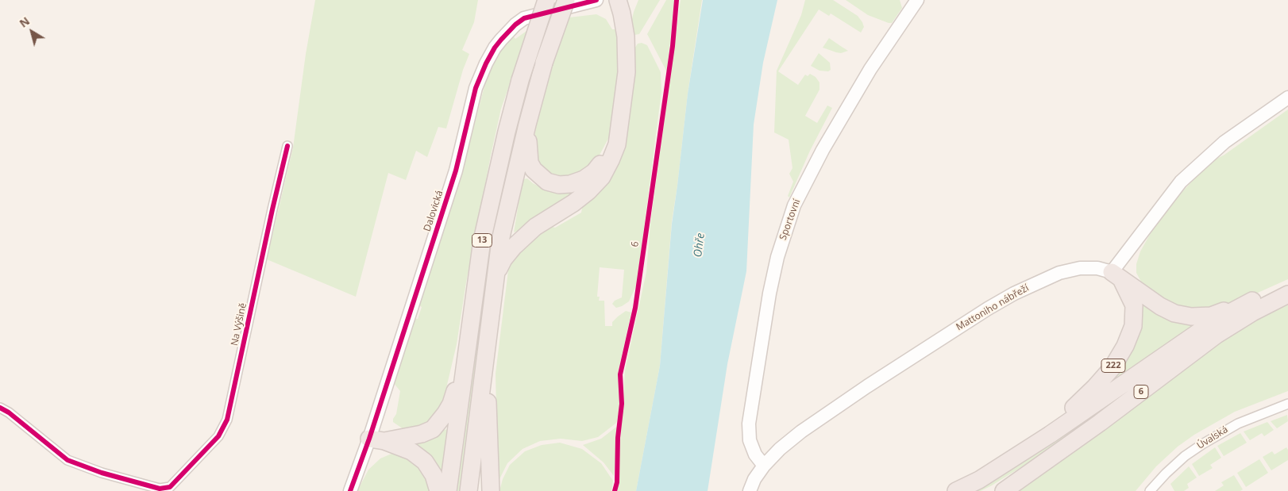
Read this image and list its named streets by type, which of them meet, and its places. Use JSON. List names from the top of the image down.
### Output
{
  "streets": {
    "highway": ["13", "6", "222"],
    "street": [
      "Dalovická",
      "Sportovní",
      "Mattoniho nábřeží",
      "Na Výšině",
      "Úvalská"
    ],
    "cycle path": ["6"]
  },
  "crossings": [
    ["Sportovní", "Mattoniho nábřeží"],
    ["6", "222"],
    ["Mattoniho nábřeží", "222"]
  ],
  "water": ["Ohře"],
  "north": "top left"
}
